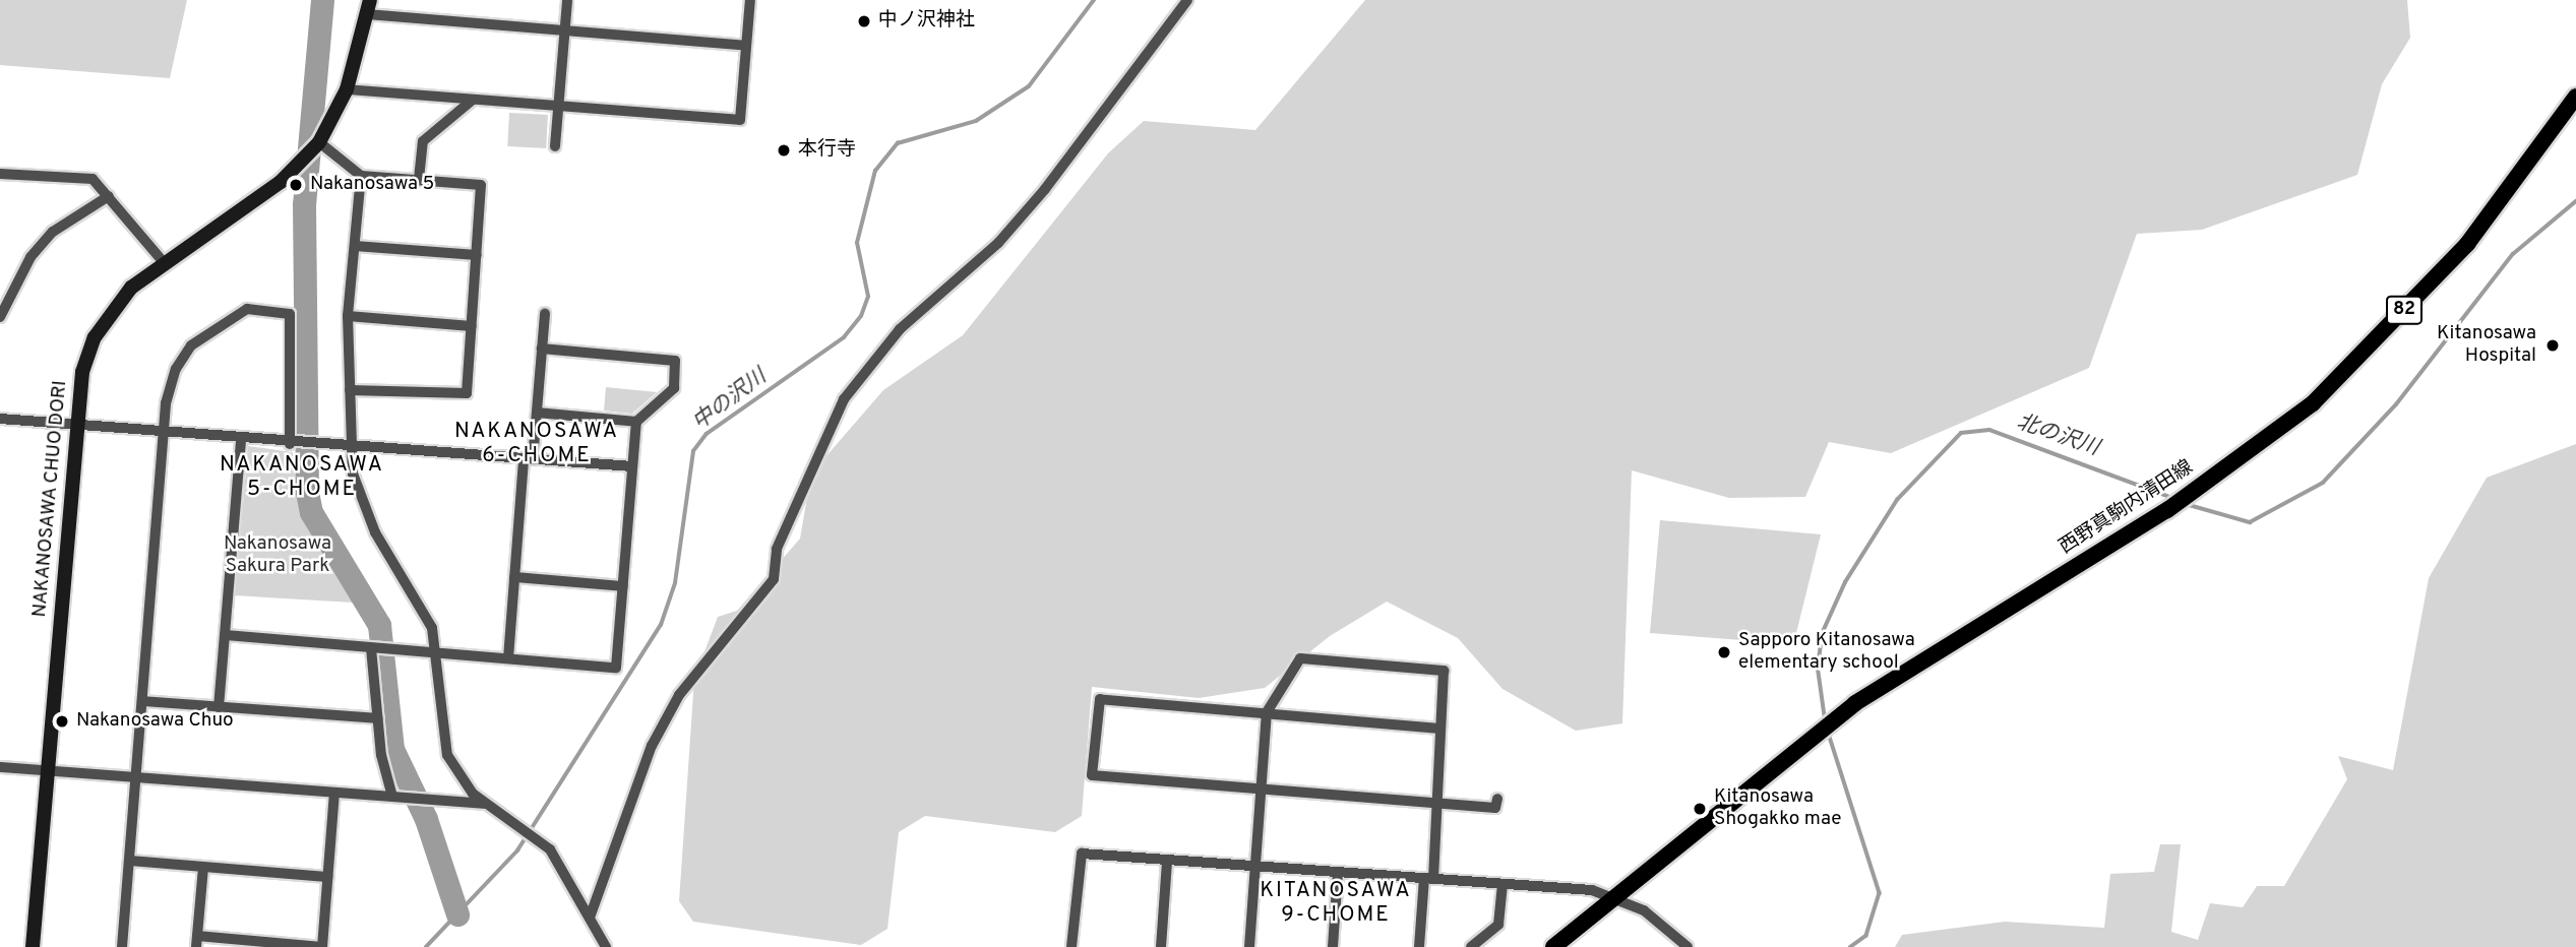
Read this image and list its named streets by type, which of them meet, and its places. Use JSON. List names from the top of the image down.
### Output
{
  "streets": {
    "main road": ["82", "西野真駒内清田線"],
    "street": ["NAKANOSAWA CHUO DORI"]
  },
  "crossings": [
    ["82", "西野真駒内清田線"]
  ],
  "districts": ["NAKANOSAWA 6-CHOME", "NAKANOSAWA 5-CHOME", "KITANOSAWA 9-CHOME"],
  "water": ["中の沢川", "北の沢川"],
  "parks": ["Nakanosawa Sakura Park"],
  "places": [
    "中ノ沢神社",
    "本行寺",
    "Nakanosawa 5",
    "Kitanosawa Hospital",
    "Sapporo Kitanosawa elementary school",
    "Nakanosawa Chuo",
    "Kitanosawa Shogakko mae"
  ]
}
